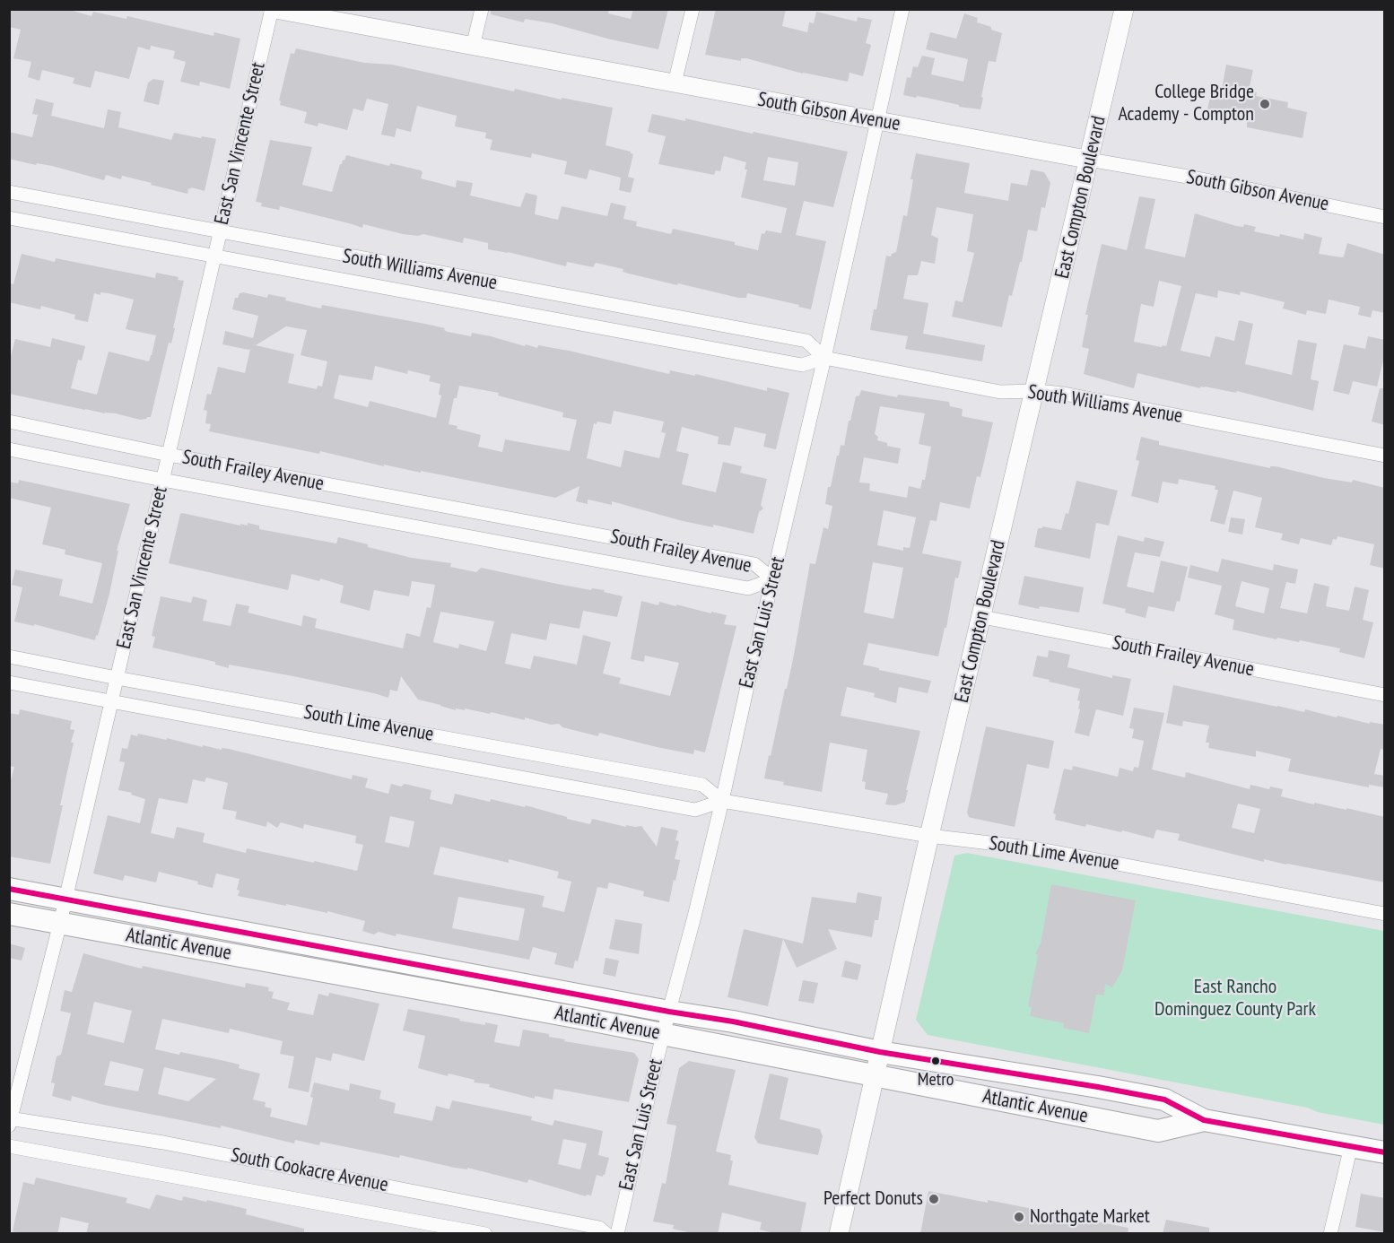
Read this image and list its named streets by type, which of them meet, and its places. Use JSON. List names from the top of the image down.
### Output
{
  "streets": {
    "main road": ["East Compton Boulevard", "Atlantic Avenue"],
    "street": [
      "South Gibson Avenue",
      "East San Vincente Street",
      "South Williams Avenue",
      "South Frailey Avenue",
      "East San Luis Street",
      "South Lime Avenue",
      "South Cookacre Avenue"
    ]
  },
  "crossings": [
    ["South Gibson Avenue", "East San Vincente Street"],
    ["South Gibson Avenue", "East Compton Boulevard"],
    ["South Gibson Avenue", "East San Luis Street"],
    ["East San Vincente Street", "South Williams Avenue"],
    ["East San Vincente Street", "South Frailey Avenue"],
    ["East San Vincente Street", "South Lime Avenue"],
    ["East San Vincente Street", "Atlantic Avenue"],
    ["East San Vincente Street", "South Cookacre Avenue"],
    ["East Compton Boulevard", "South Williams Avenue"],
    ["East Compton Boulevard", "South Frailey Avenue"],
    ["East Compton Boulevard", "South Lime Avenue"],
    ["East Compton Boulevard", "Atlantic Avenue"],
    ["South Williams Avenue", "East San Luis Street"],
    ["South Frailey Avenue", "East San Luis Street"],
    ["East San Luis Street", "South Lime Avenue"],
    ["East San Luis Street", "Atlantic Avenue"]
  ],
  "parks": ["East Rancho Dominguez County Park"],
  "places": [
    "College Bridge Academy - Compton",
    "Metro",
    "Perfect Donuts",
    "Northgate Market"
  ]
}
